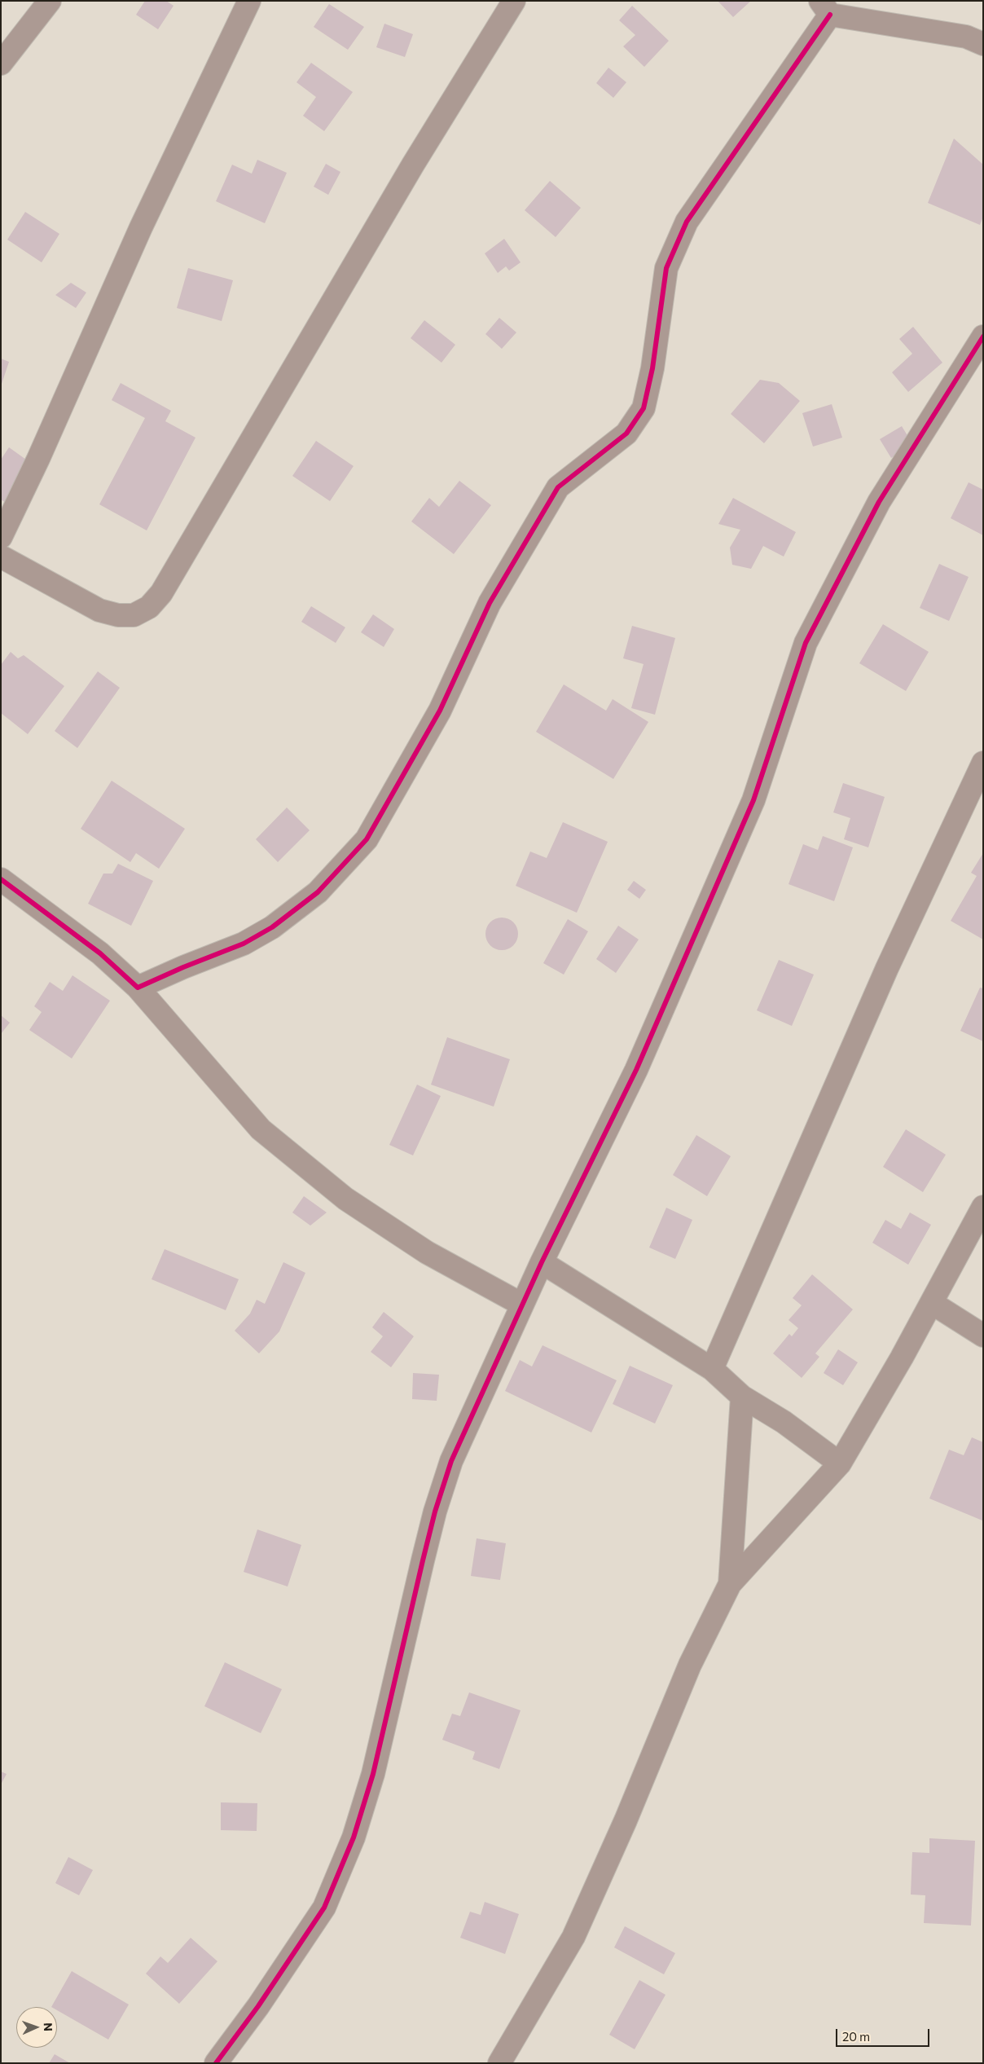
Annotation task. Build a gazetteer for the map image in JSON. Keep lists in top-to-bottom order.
{
  "scale_bar": "20 m",
  "north": "right"
}
